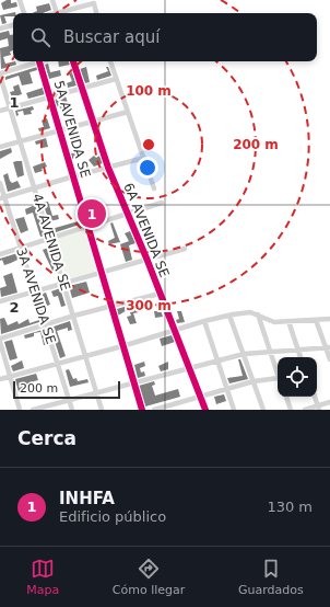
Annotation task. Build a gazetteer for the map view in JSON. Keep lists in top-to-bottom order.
{
  "streets": {
    "street": [
      "5A AVENIDA SE",
      "6A AVENIDA SE",
      "4A AVENIDA SE",
      "3A AVENIDA SE"
    ]
  },
  "scale_bar": "200 m",
  "page": {
    "search": "Buscar aquí",
    "pins": "1",
    "scale": "200 m",
    "heading": "Cerca",
    "list": [
      {
        "mark": "1",
        "name": "INHFA",
        "note": "Edificio público",
        "value": "130 m"
      }
    ],
    "nav": ["Mapa", "Cómo llegar", "Guardados"]
  },
  "grid": {
    "rows": ["1", "2"]
  },
  "rings": ["100 m", "200 m", "300 m"]
}
